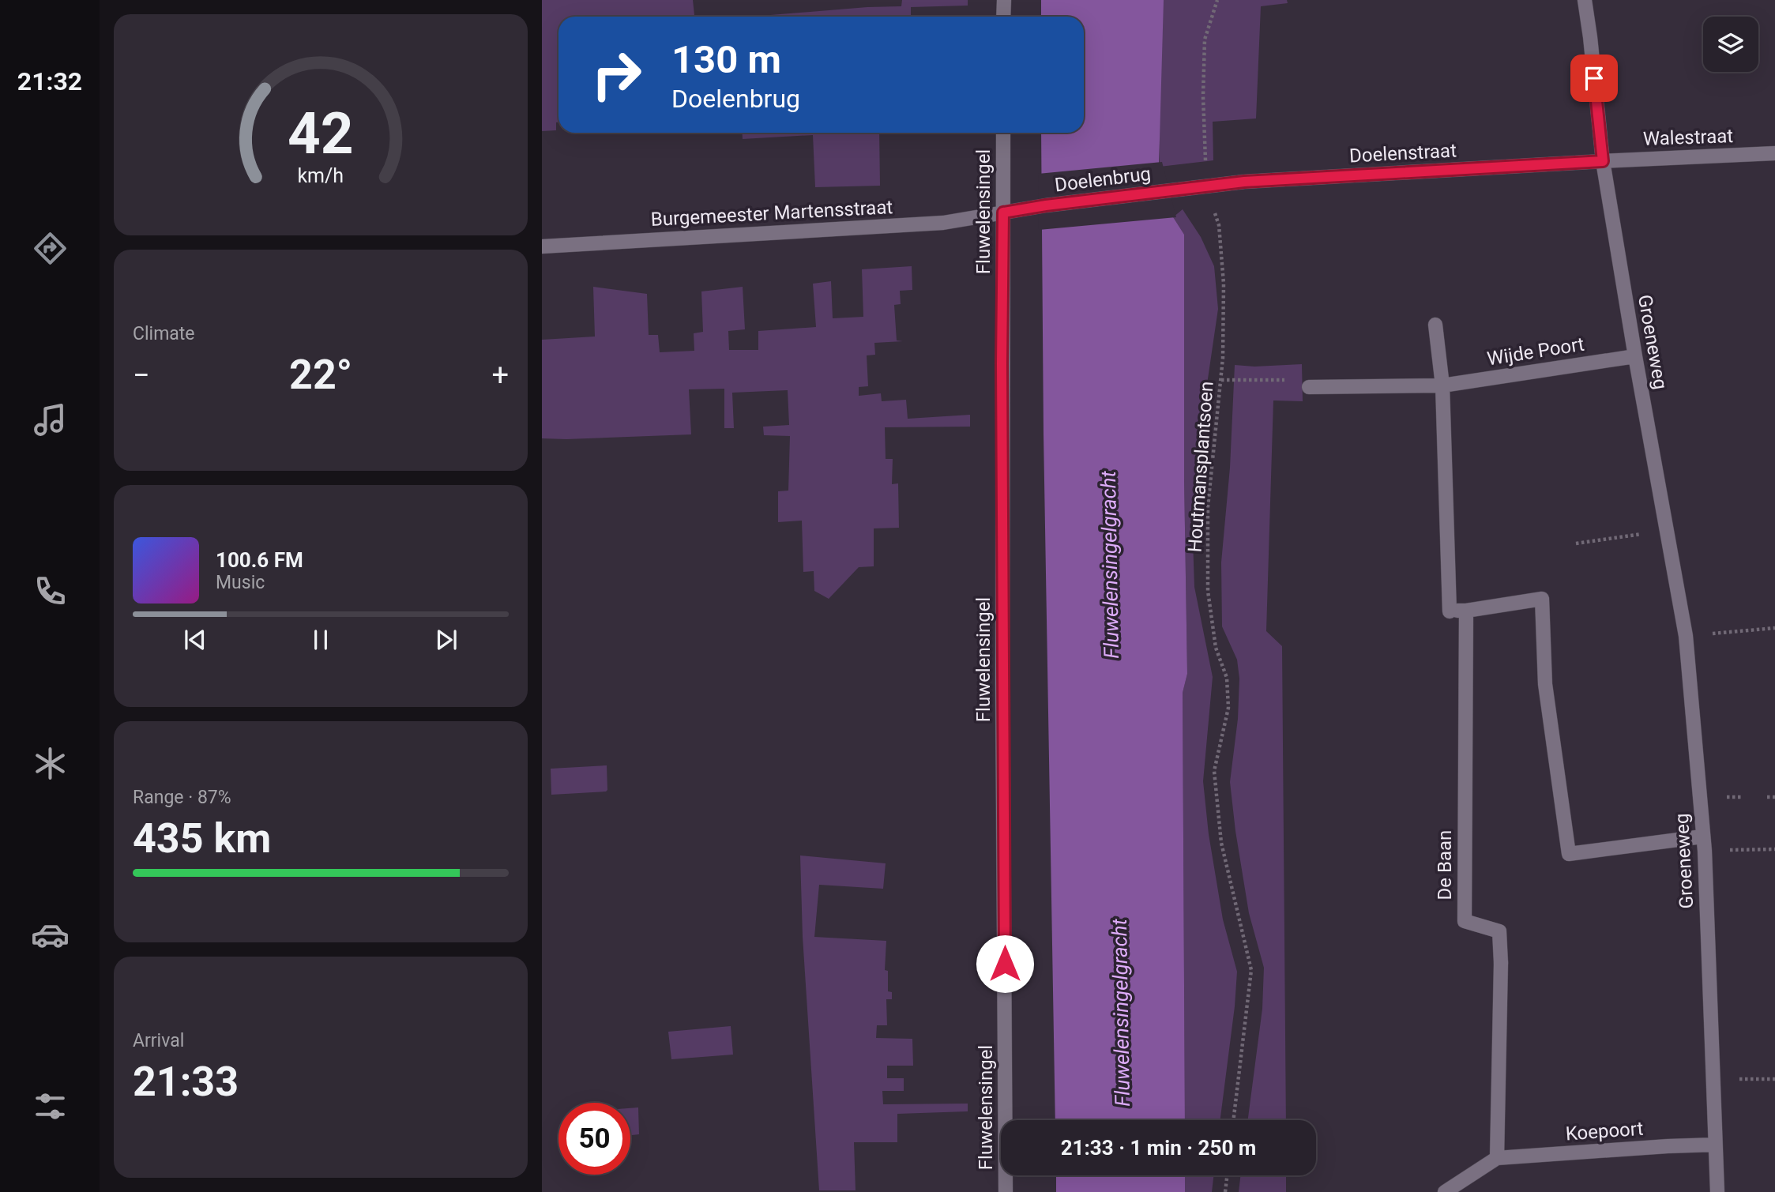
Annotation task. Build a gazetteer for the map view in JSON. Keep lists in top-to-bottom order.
{
  "streets": {
    "street": [
      "Walestraat",
      "Doelenstraat",
      "Doelenbrug",
      "Fluwelensingel",
      "Burgemeester Martensstraat",
      "Groeneweg",
      "Wijde Poort",
      "De Baan",
      "Koepoort"
    ],
    "path": ["Houtmansplantsoen"]
  },
  "crossings": [
    ["Walestraat", "Doelenstraat"],
    ["Walestraat", "Groeneweg"],
    ["Doelenstraat", "Doelenbrug"],
    ["Doelenstraat", "Groeneweg"],
    ["Doelenstraat", "Houtmansplantsoen"],
    ["Doelenbrug", "Fluwelensingel"],
    ["Doelenbrug", "Burgemeester Martensstraat"],
    ["Doelenbrug", "Houtmansplantsoen"],
    ["Fluwelensingel", "Burgemeester Martensstraat"],
    ["Groeneweg", "Wijde Poort"],
    ["Groeneweg", "Koepoort"],
    ["De Baan", "Koepoort"]
  ],
  "water": ["Fluwelensingelgracht"],
  "page": {
    "tabs": "21:32",
    "turn": ["130 m", "Doelenbrug"],
    "tile": [
      "Climate",
      ["Range · 87%", "435 km"],
      ["Arrival", "21:33"]
    ],
    "heat": ["−", "22°", "+"],
    "song": ["100.6 FM", "Music"],
    "limit": "50",
    "trip": "21:33 · 1 min · 250 m",
    "gauge": ["42", "km/h"]
  }
}
